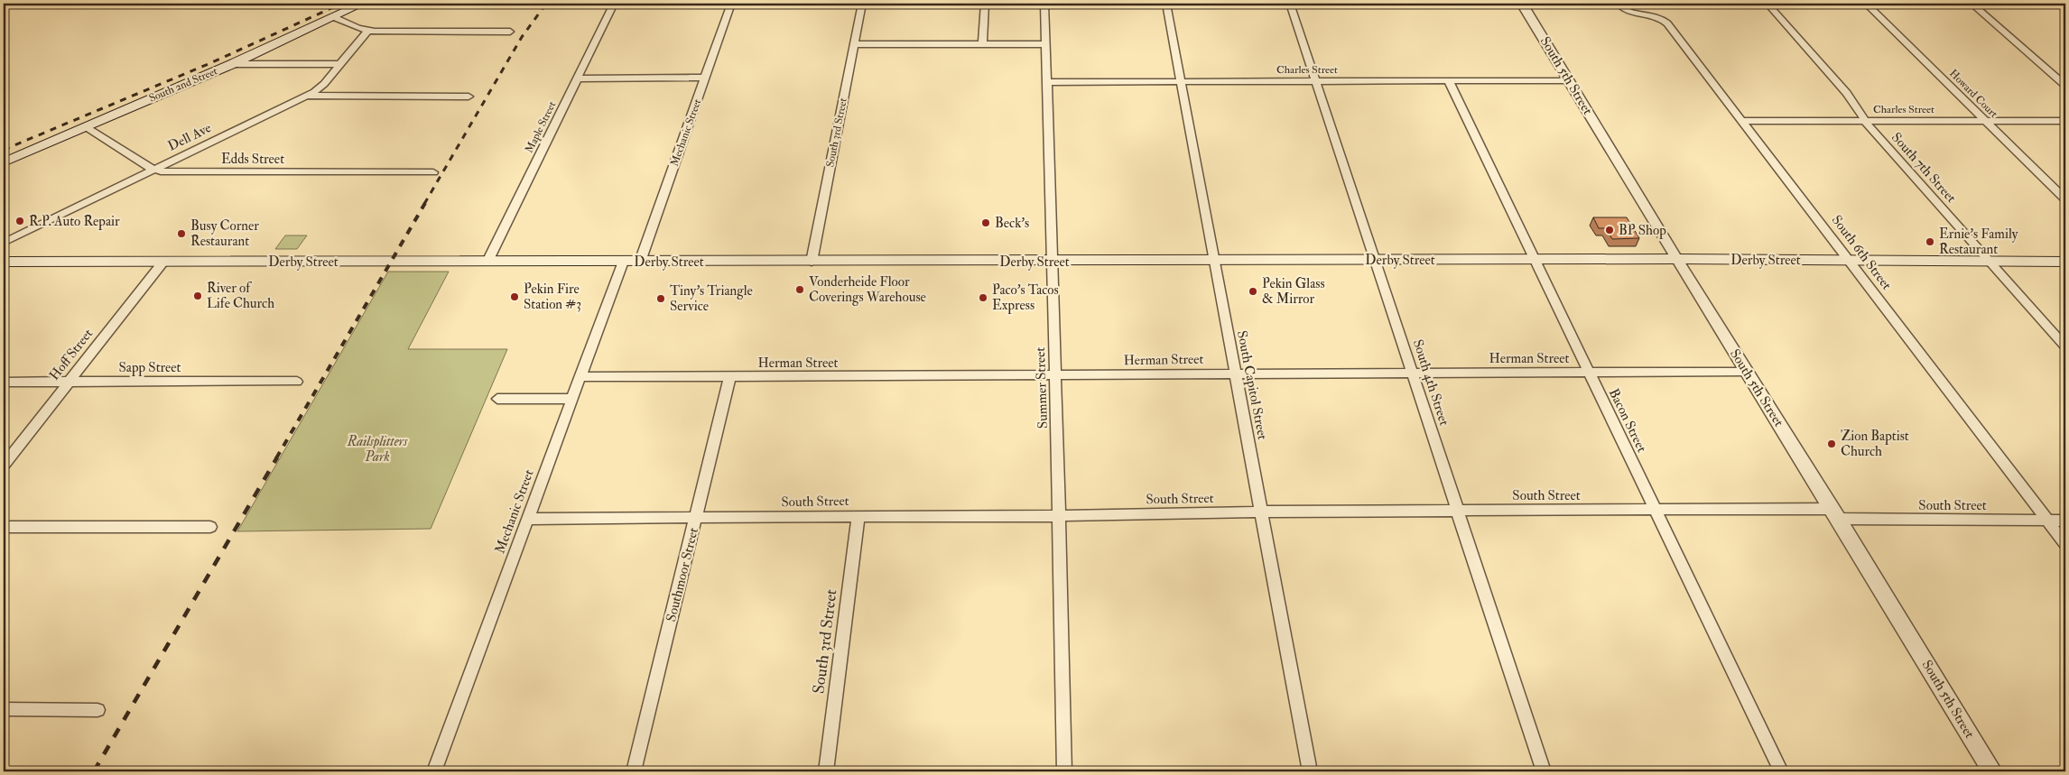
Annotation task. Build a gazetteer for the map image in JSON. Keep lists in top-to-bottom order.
{
  "streets": {
    "main road": ["South 2nd Street", "Derby Street"],
    "street": [
      "Charles Street",
      "South 5th Street",
      "Howard Court",
      "Maple Street",
      "Mechanic Street",
      "South 3rd Street",
      "Dell Ave",
      "Edds Street",
      "South 7th Street",
      "South 6th Street",
      "Hoff Street",
      "Herman Street",
      "Sapp Street",
      "South 4th Street",
      "South Capitol Street",
      "Summer Street",
      "Bacon Street",
      "South Street",
      "Southmoor Street"
    ]
  },
  "crossings": [
    ["Charles Street", "South 5th Street"],
    ["Charles Street", "Howard Court"],
    ["Charles Street", "South 7th Street"],
    ["Charles Street", "South 6th Street"],
    ["Charles Street", "South 4th Street"],
    ["Charles Street", "South Capitol Street"],
    ["Charles Street", "Summer Street"],
    ["Charles Street", "Bacon Street"],
    ["South 5th Street", "Derby Street"],
    ["South 5th Street", "Herman Street"],
    ["South 5th Street", "South Street"],
    ["South 2nd Street", "Edds Street"],
    ["Maple Street", "Derby Street"],
    ["Mechanic Street", "Derby Street"],
    ["Mechanic Street", "Herman Street"],
    ["Mechanic Street", "South Street"],
    ["South 3rd Street", "Derby Street"],
    ["South 3rd Street", "South Street"],
    ["Dell Ave", "Edds Street"],
    ["South 7th Street", "Derby Street"],
    ["South 6th Street", "Derby Street"],
    ["South 6th Street", "South Street"],
    ["Derby Street", "Hoff Street"],
    ["Derby Street", "South 4th Street"],
    ["Derby Street", "South Capitol Street"],
    ["Derby Street", "Summer Street"],
    ["Derby Street", "Bacon Street"],
    ["Hoff Street", "Sapp Street"],
    ["Herman Street", "South 4th Street"],
    ["Herman Street", "South Capitol Street"],
    ["Herman Street", "Summer Street"],
    ["Herman Street", "Bacon Street"],
    ["Herman Street", "Southmoor Street"],
    ["South 4th Street", "South Street"],
    ["South Capitol Street", "South Street"],
    ["Summer Street", "South Street"],
    ["Bacon Street", "South Street"],
    ["South Street", "Southmoor Street"]
  ],
  "parks": ["Railsplitters Park"],
  "places": [
    "R.P. Auto Repair",
    "Beck's",
    "BP Shop",
    "Busy Corner Restaurant",
    "Ernie's Family Restaurant",
    "Vonderheide Floor Coverings Warehouse",
    "Pekin Glass & Mirror",
    "River of Life Church",
    "Pekin Fire Station #3",
    "Paco's Tacos Express",
    "Tiny's Triangle Service",
    "Zion Baptist Church"
  ]
}
